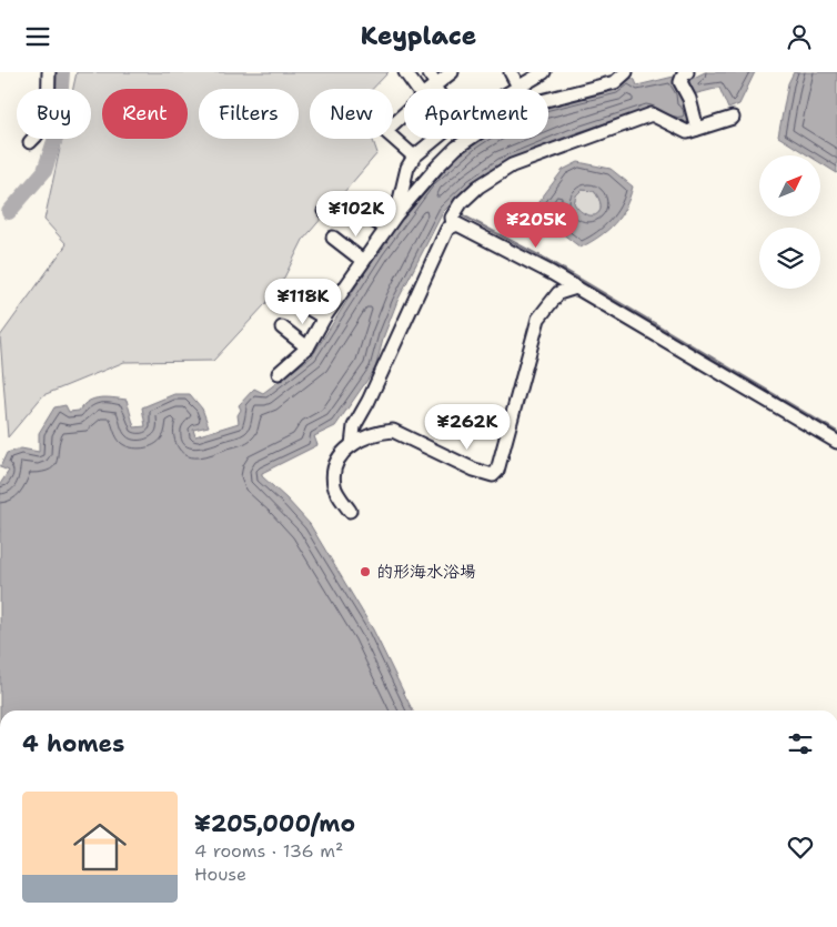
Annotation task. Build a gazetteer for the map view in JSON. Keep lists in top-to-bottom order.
{
  "places": ["的形海水浴場"],
  "north": "top right",
  "page": {
    "header": "Keyplace",
    "chip": [
      "Buy",
      "Rent",
      "Filters",
      "New",
      "Apartment"
    ],
    "price": [
      "¥102K",
      "¥205K",
      "¥118K",
      "¥262K"
    ],
    "heading": "4 homes",
    "list": [
      {
        "name": "¥205,000/mo",
        "note": "4 rooms · 136 m² · House"
      }
    ]
  }
}
